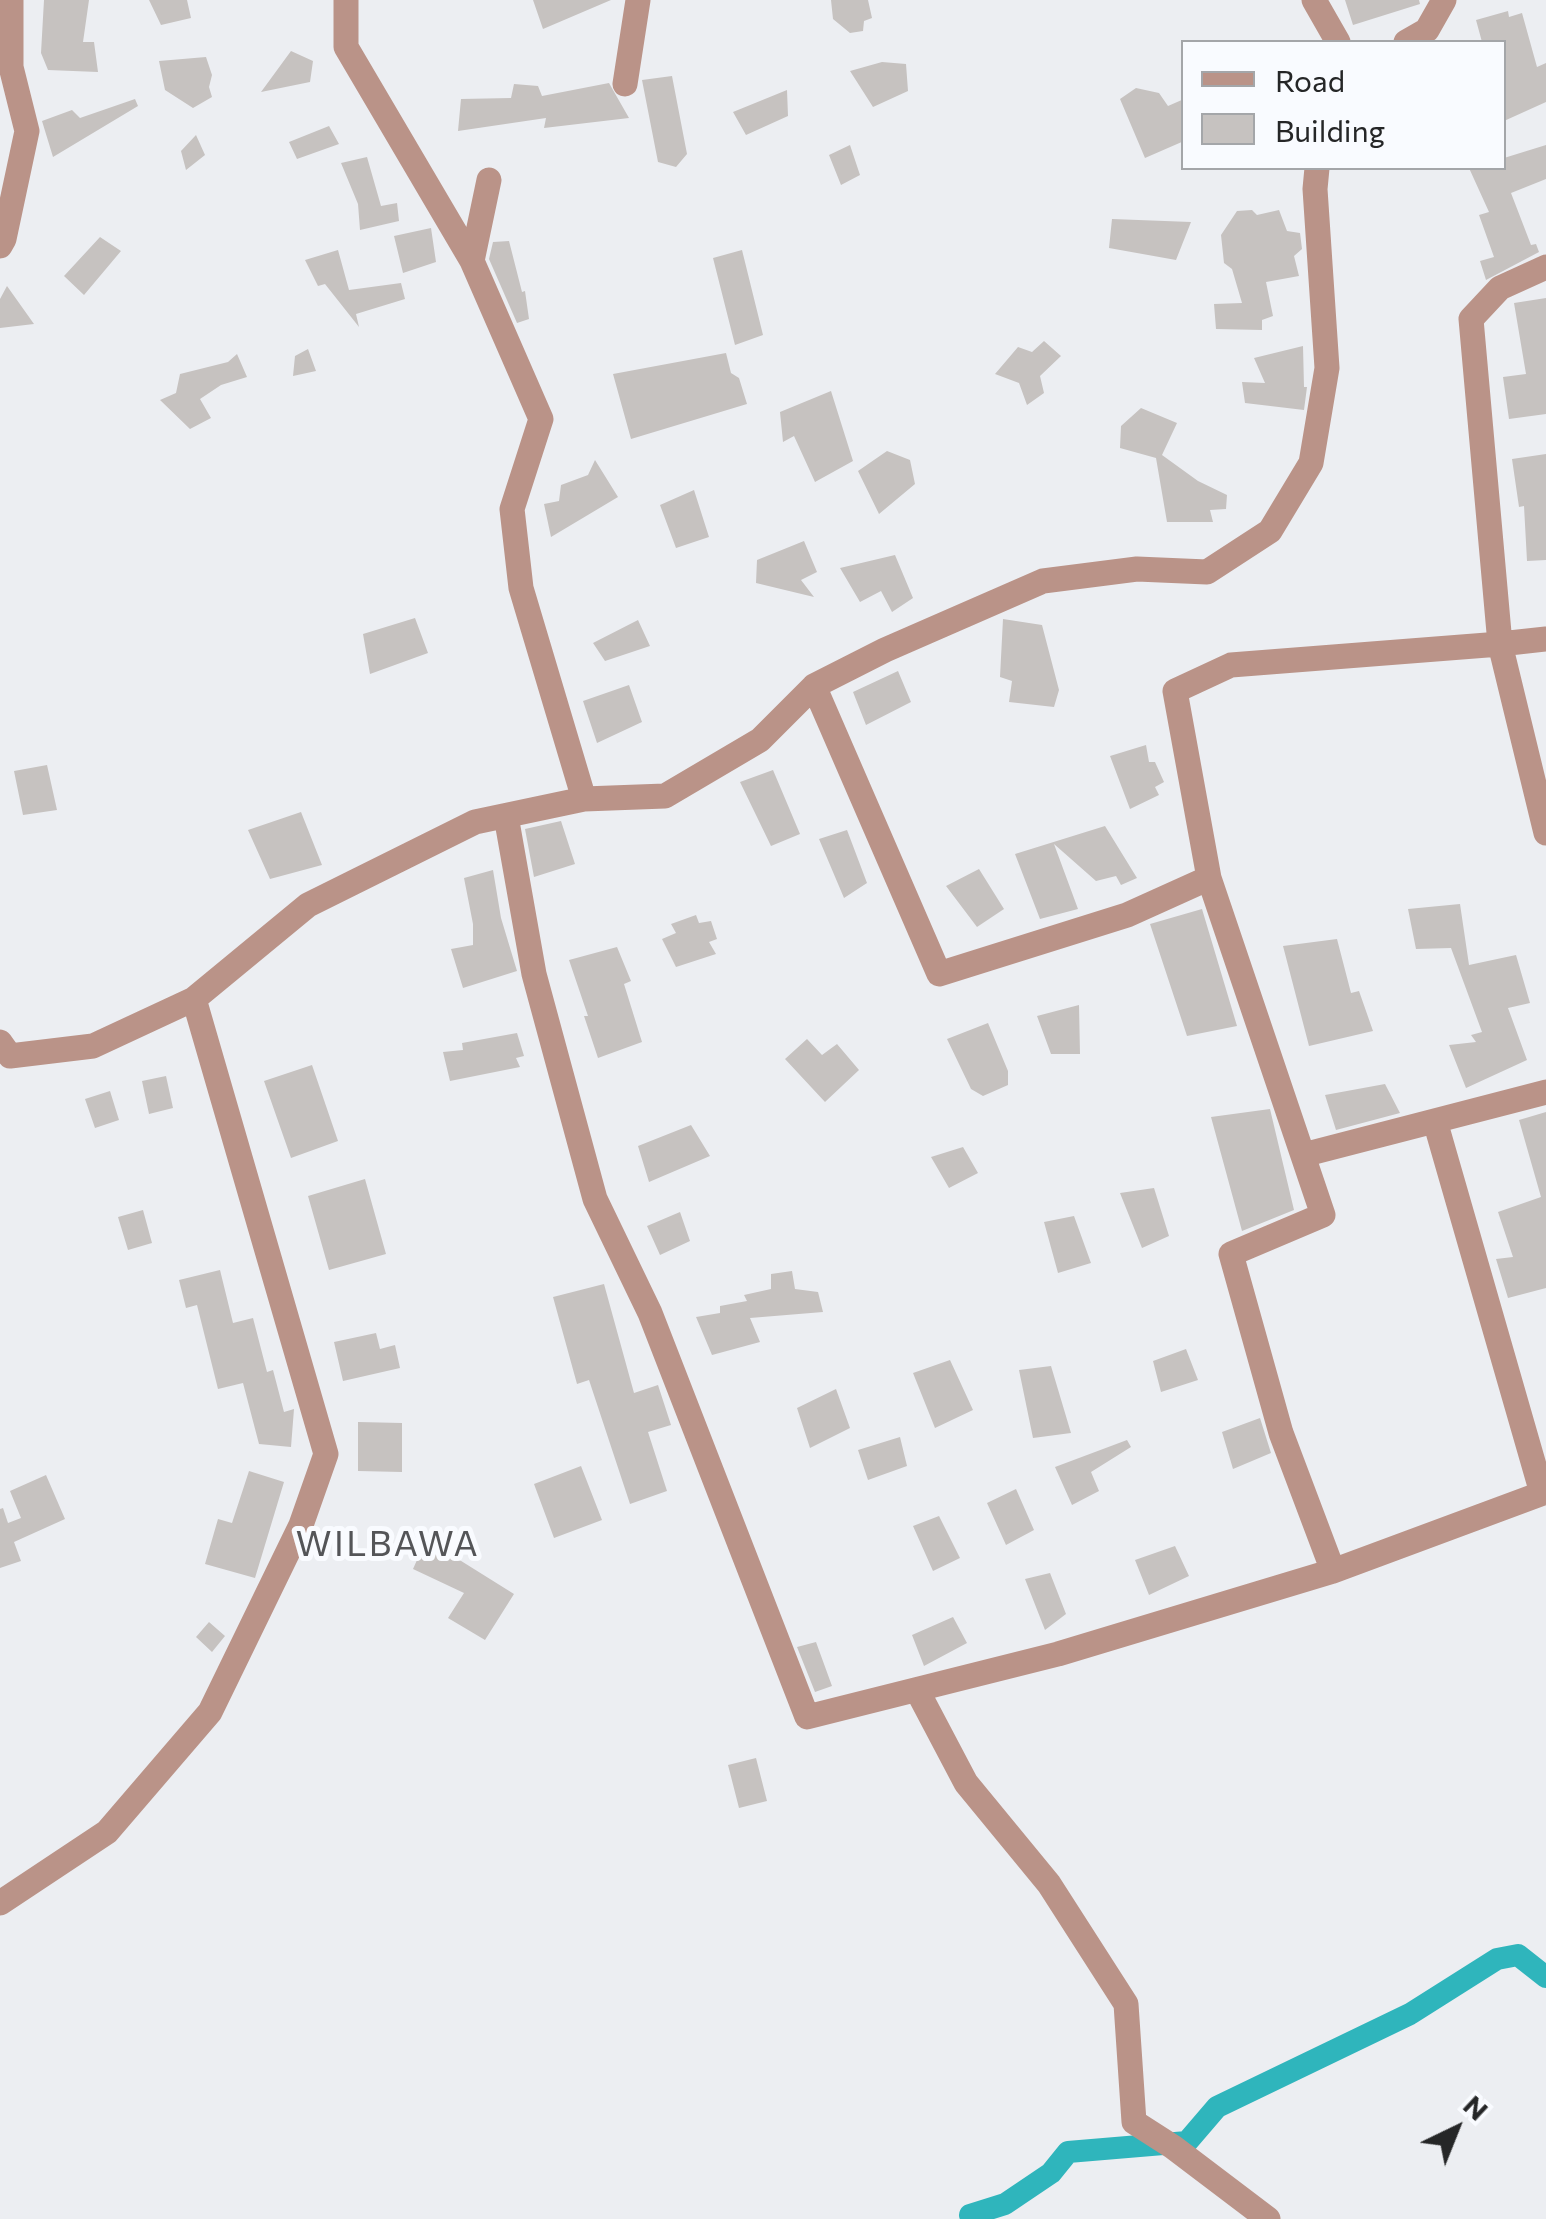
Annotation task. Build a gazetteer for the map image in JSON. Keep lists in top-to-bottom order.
{
  "districts": ["WILBAWA"],
  "legend": ["Road", "Building"],
  "north": "top right"
}
